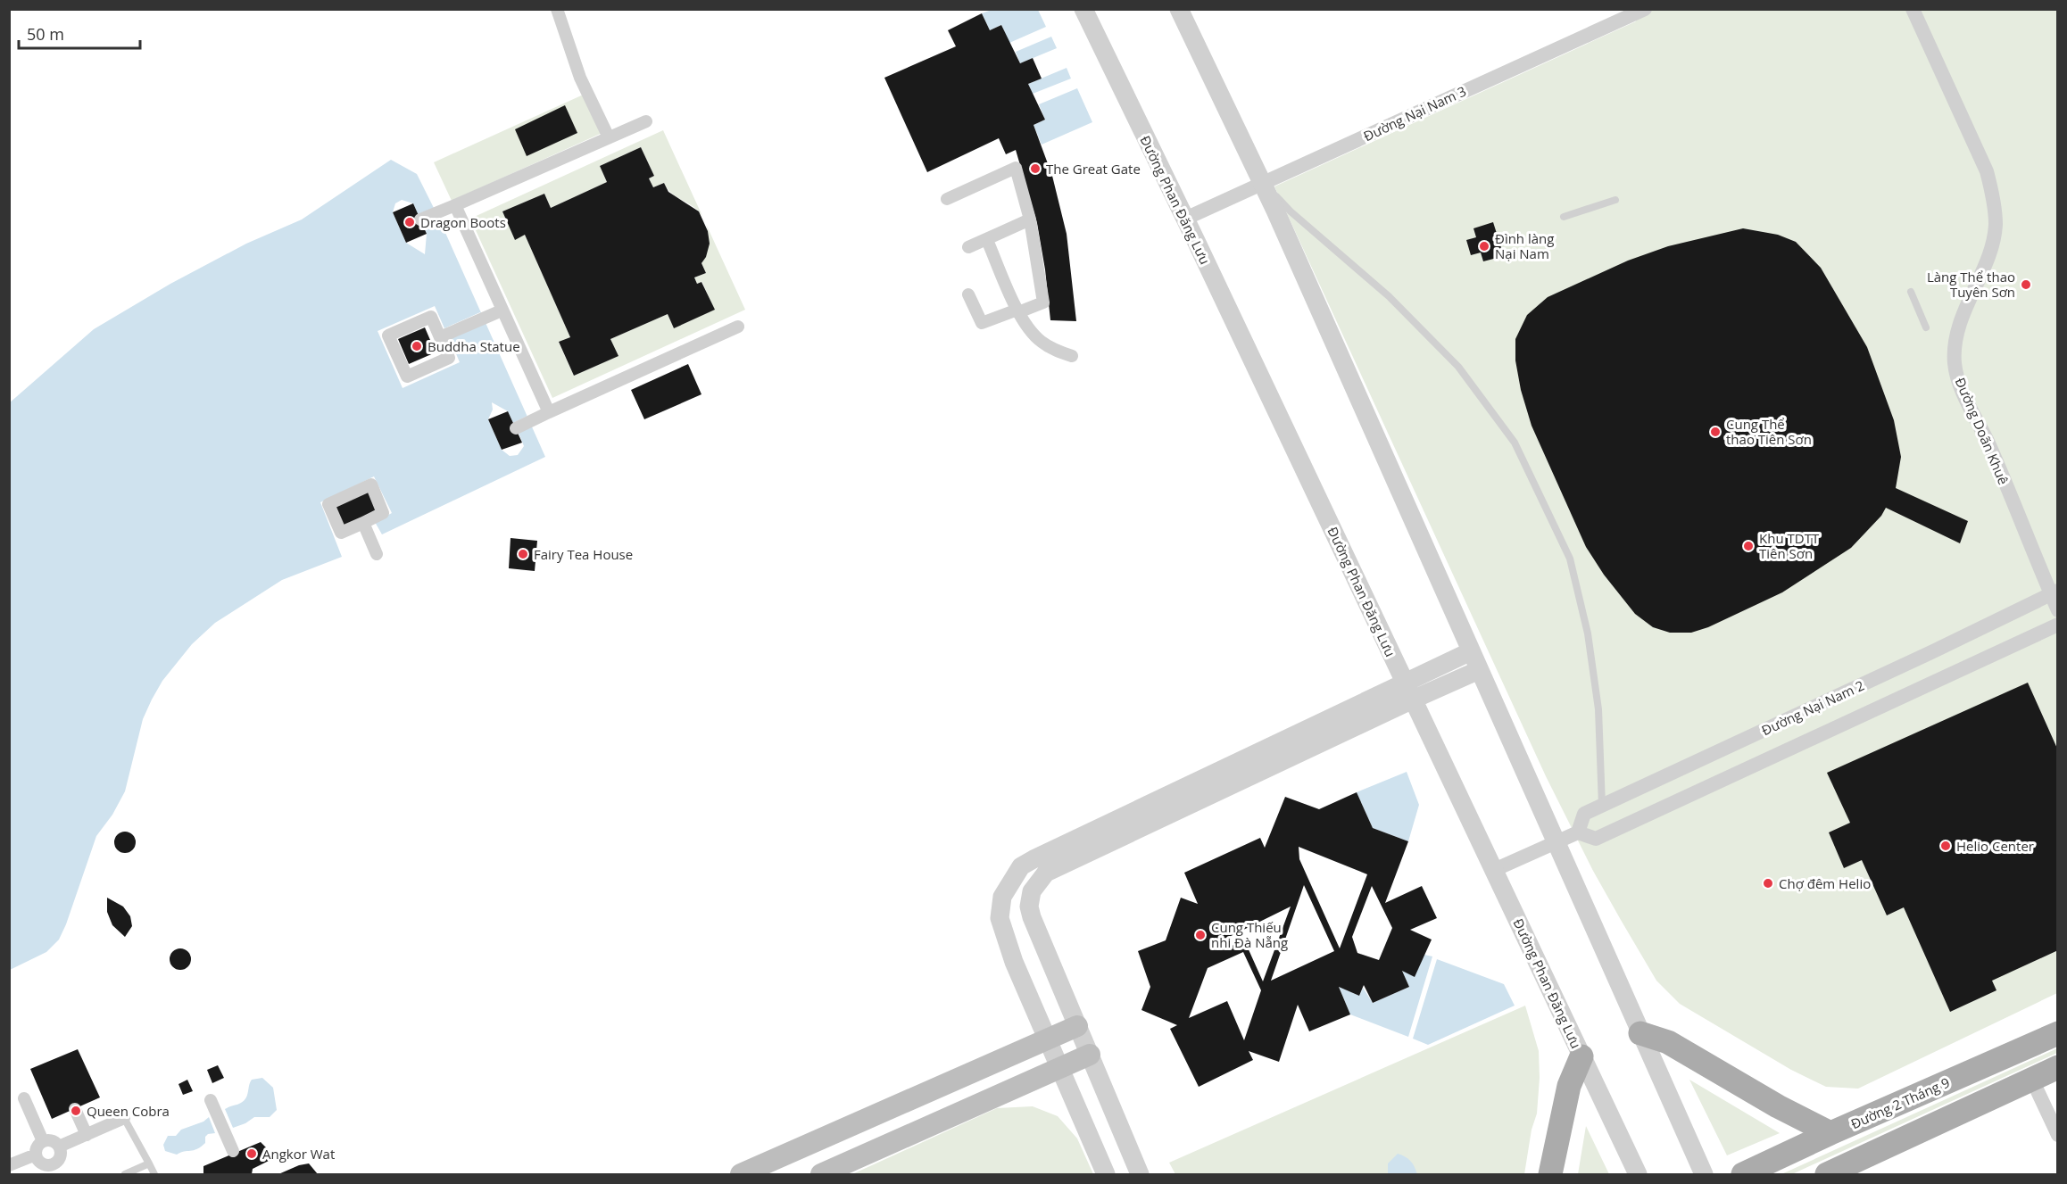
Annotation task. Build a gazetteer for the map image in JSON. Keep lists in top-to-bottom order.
{
  "streets": {
    "main road": ["Đường 2 Tháng 9"],
    "street": [
      "Đường Nại Nam 3",
      "Đường Phan Đăng Lưu",
      "Đường Doãn Khuê",
      "Đường Nại Nam 2"
    ]
  },
  "crossings": [
    ["Đường Nại Nam 3", "Đường Phan Đăng Lưu"],
    ["Đường Doãn Khuê", "Đường Nại Nam 2"]
  ],
  "places": [
    "The Great Gate",
    "Dragon Boots",
    "Đình làng Nại Nam",
    "Làng Thể thao Tuyên Sơn",
    "Buddha Statue",
    "Cung Thể thao Tiên Sơn",
    "Khu TDTT Tiên Sơn",
    "Fairy Tea House",
    "Helio Center",
    "Chợ đêm Helio",
    "Cung Thiếu nhi Đà Nẵng",
    "Queen Cobra",
    "Angkor Wat"
  ],
  "scale_bar": "50 m"
}
